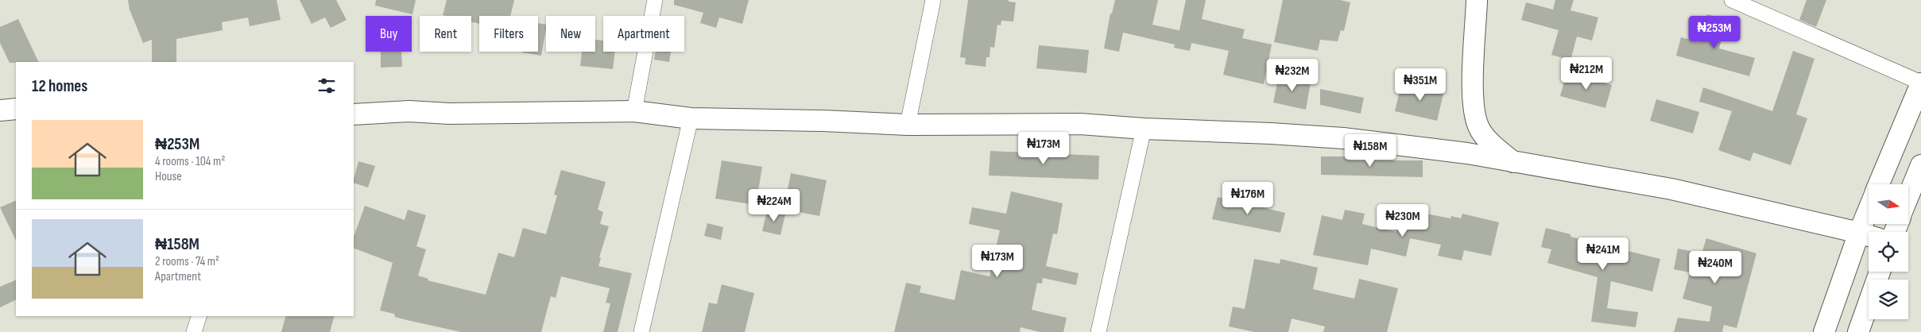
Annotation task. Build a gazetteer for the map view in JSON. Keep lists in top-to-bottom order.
{
  "north": "right",
  "page": {
    "price": [
      "₦253M",
      "₦212M",
      "₦232M",
      "₦351M",
      "₦173M",
      "₦158M",
      "₦176M",
      "₦224M",
      "₦230M",
      "₦241M",
      "₦173M",
      "₦240M"
    ],
    "chip": [
      "Buy",
      "Rent",
      "Filters",
      "New",
      "Apartment"
    ],
    "heading": "12 homes",
    "list": [
      {
        "name": "₦253M",
        "note": "4 rooms · 104 m² · House"
      },
      {
        "name": "₦158M",
        "note": "2 rooms · 74 m² · Apartment"
      }
    ]
  }
}
